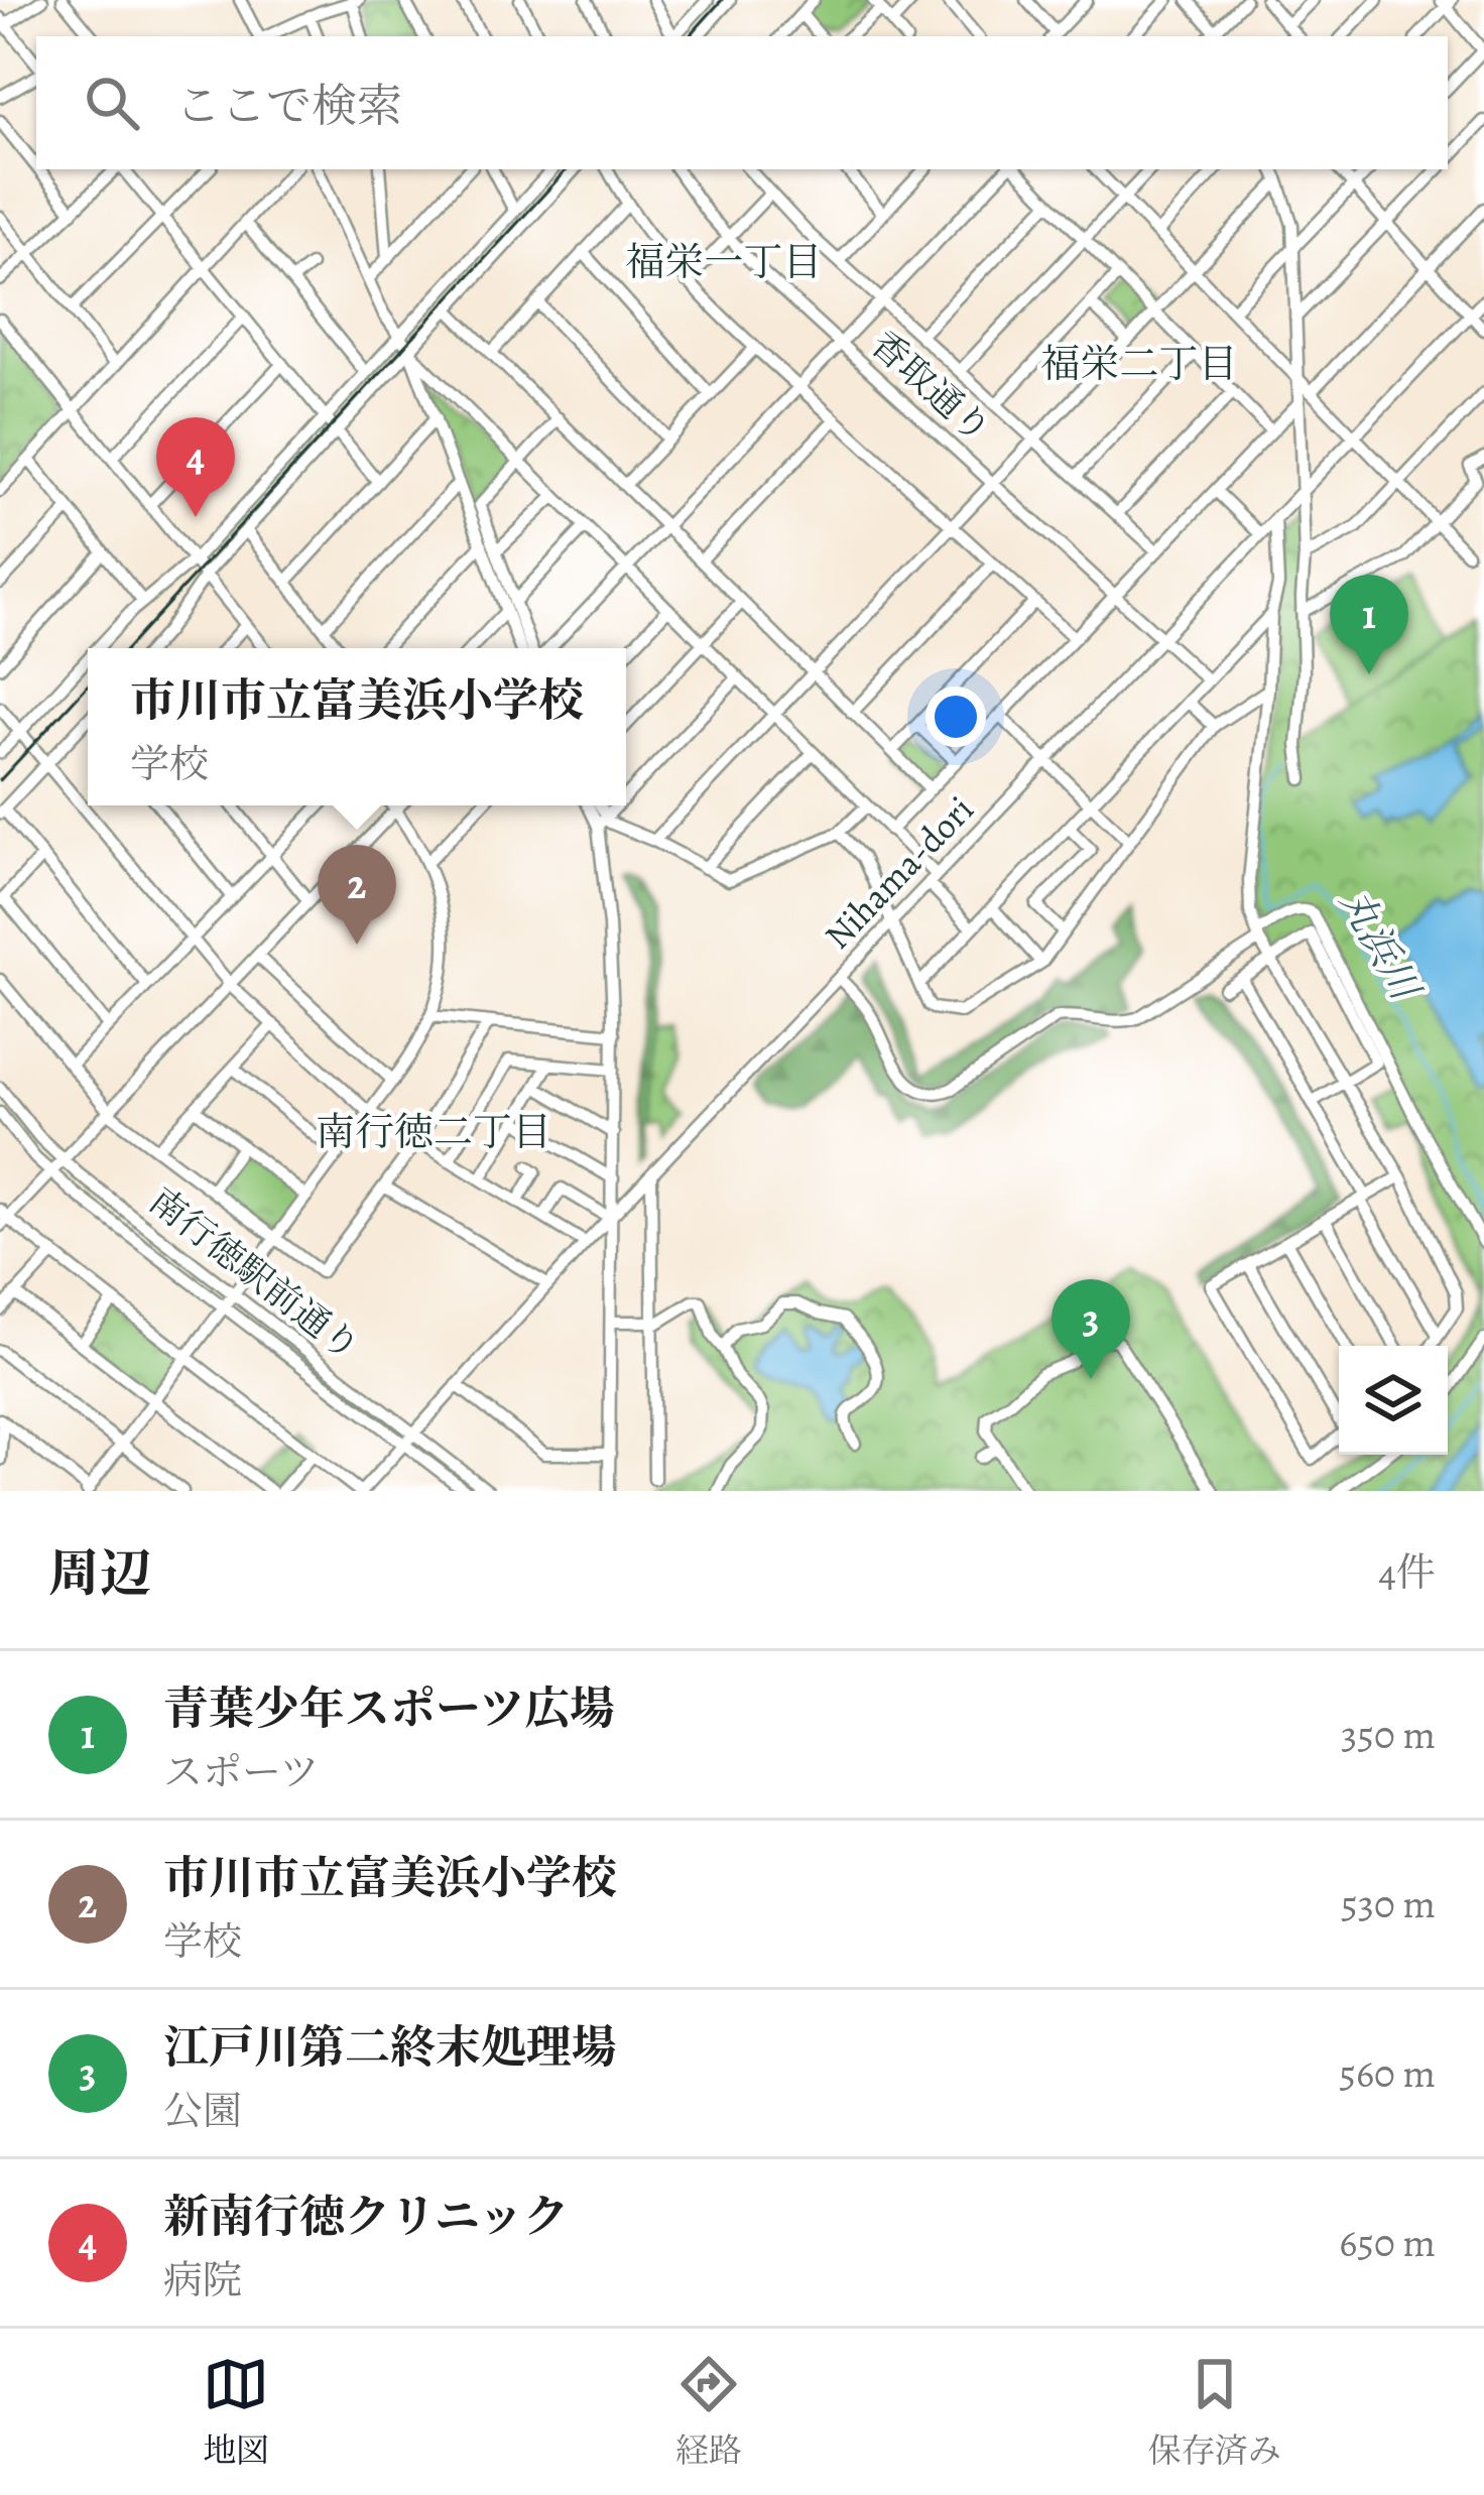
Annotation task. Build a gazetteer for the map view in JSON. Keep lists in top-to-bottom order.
{
  "streets": {
    "street": ["香取通り", "Nihama-dori", "南行徳駅前通り"]
  },
  "crossings": [
    ["香取通り", "Nihama-dori"],
    ["Nihama-dori", "南行徳駅前通り"]
  ],
  "districts": ["福栄一丁目", "福栄二丁目", "南行徳二丁目"],
  "water": ["丸浜川"],
  "page": {
    "search": "ここで検索",
    "pins": [
      "4",
      "1",
      "2",
      "3"
    ],
    "popup": ["市川市立富美浜小学校", "学校"],
    "heading": ["周辺", "4件"],
    "list": [
      {
        "mark": "1",
        "name": "青葉少年スポーツ広場",
        "note": "スポーツ",
        "value": "350 m"
      },
      {
        "mark": "2",
        "name": "市川市立富美浜小学校",
        "note": "学校",
        "value": "530 m"
      },
      {
        "mark": "3",
        "name": "江戸川第二終末処理場",
        "note": "公園",
        "value": "560 m"
      },
      {
        "mark": "4",
        "name": "新南行徳クリニック",
        "note": "病院",
        "value": "650 m"
      }
    ],
    "nav": ["地図", "経路", "保存済み"]
  }
}
